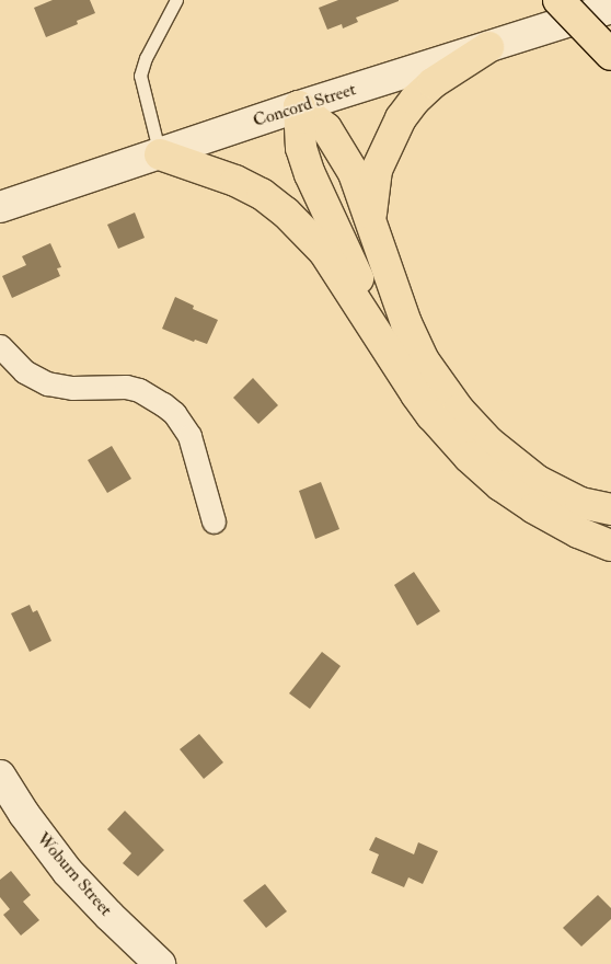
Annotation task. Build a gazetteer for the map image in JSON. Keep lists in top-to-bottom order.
{
  "streets": {
    "street": ["Concord Street", "Woburn Street"]
  }
}
